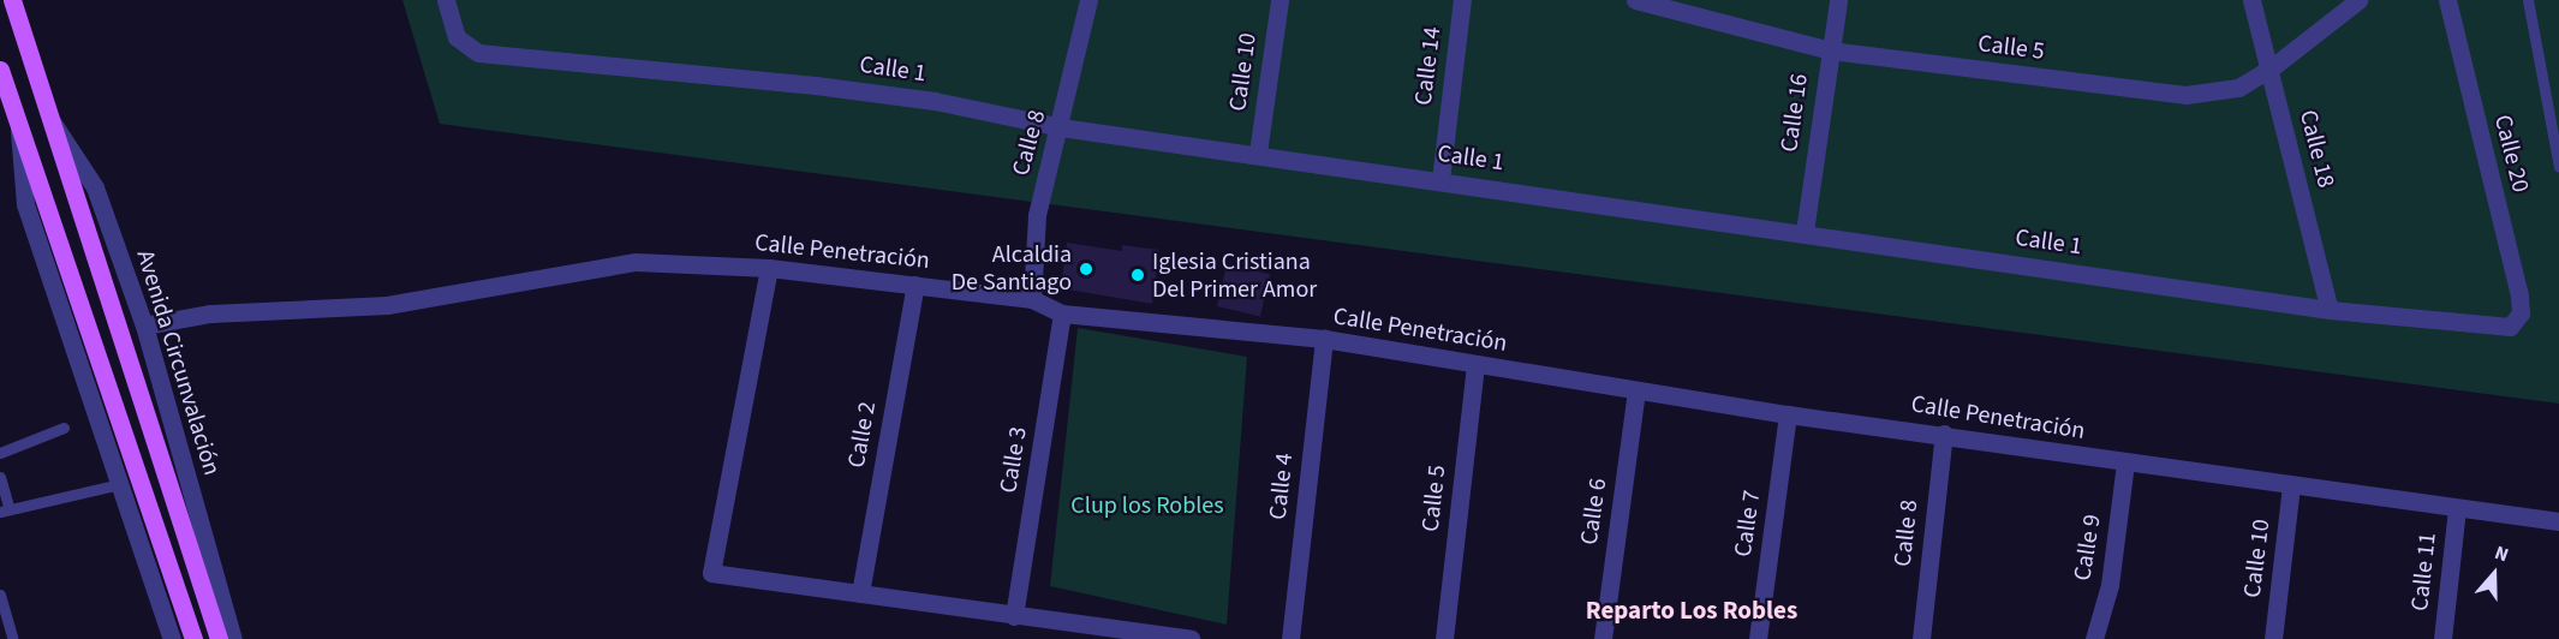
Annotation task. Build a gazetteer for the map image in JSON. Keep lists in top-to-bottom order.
{
  "streets": {
    "main road": ["Avenida Circunvalación"],
    "street": [
      "Calle 5",
      "Calle 14",
      "Calle 1",
      "Calle 10",
      "Calle 16",
      "Calle 8",
      "Calle 18",
      "Calle 20",
      "Calle Penetración",
      "Calle 2",
      "Calle 3",
      "Calle 4",
      "Calle 6",
      "Calle 7",
      "Calle 9",
      "Calle 11"
    ]
  },
  "crossings": [
    ["Calle 5", "Calle 16"],
    ["Calle 5", "Calle 18"],
    ["Calle 5", "Calle Penetración"],
    ["Calle 14", "Calle 1"],
    ["Calle 1", "Calle 10"],
    ["Calle 1", "Calle 16"],
    ["Calle 1", "Calle 8"],
    ["Calle 1", "Calle 18"],
    ["Calle 1", "Calle 20"],
    ["Calle 10", "Calle Penetración"],
    ["Calle 8", "Calle Penetración"],
    ["Calle Penetración", "Avenida Circunvalación"],
    ["Calle Penetración", "Calle 2"],
    ["Calle Penetración", "Calle 3"],
    ["Calle Penetración", "Calle 4"],
    ["Calle Penetración", "Calle 6"],
    ["Calle Penetración", "Calle 7"],
    ["Calle Penetración", "Calle 9"],
    ["Calle Penetración", "Calle 11"]
  ],
  "districts": ["Reparto Los Robles"],
  "parks": ["Clup los Robles"],
  "places": ["Alcaldia De Santiago", "Iglesia Cristiana Del Primer Amor"],
  "north": "top"
}
